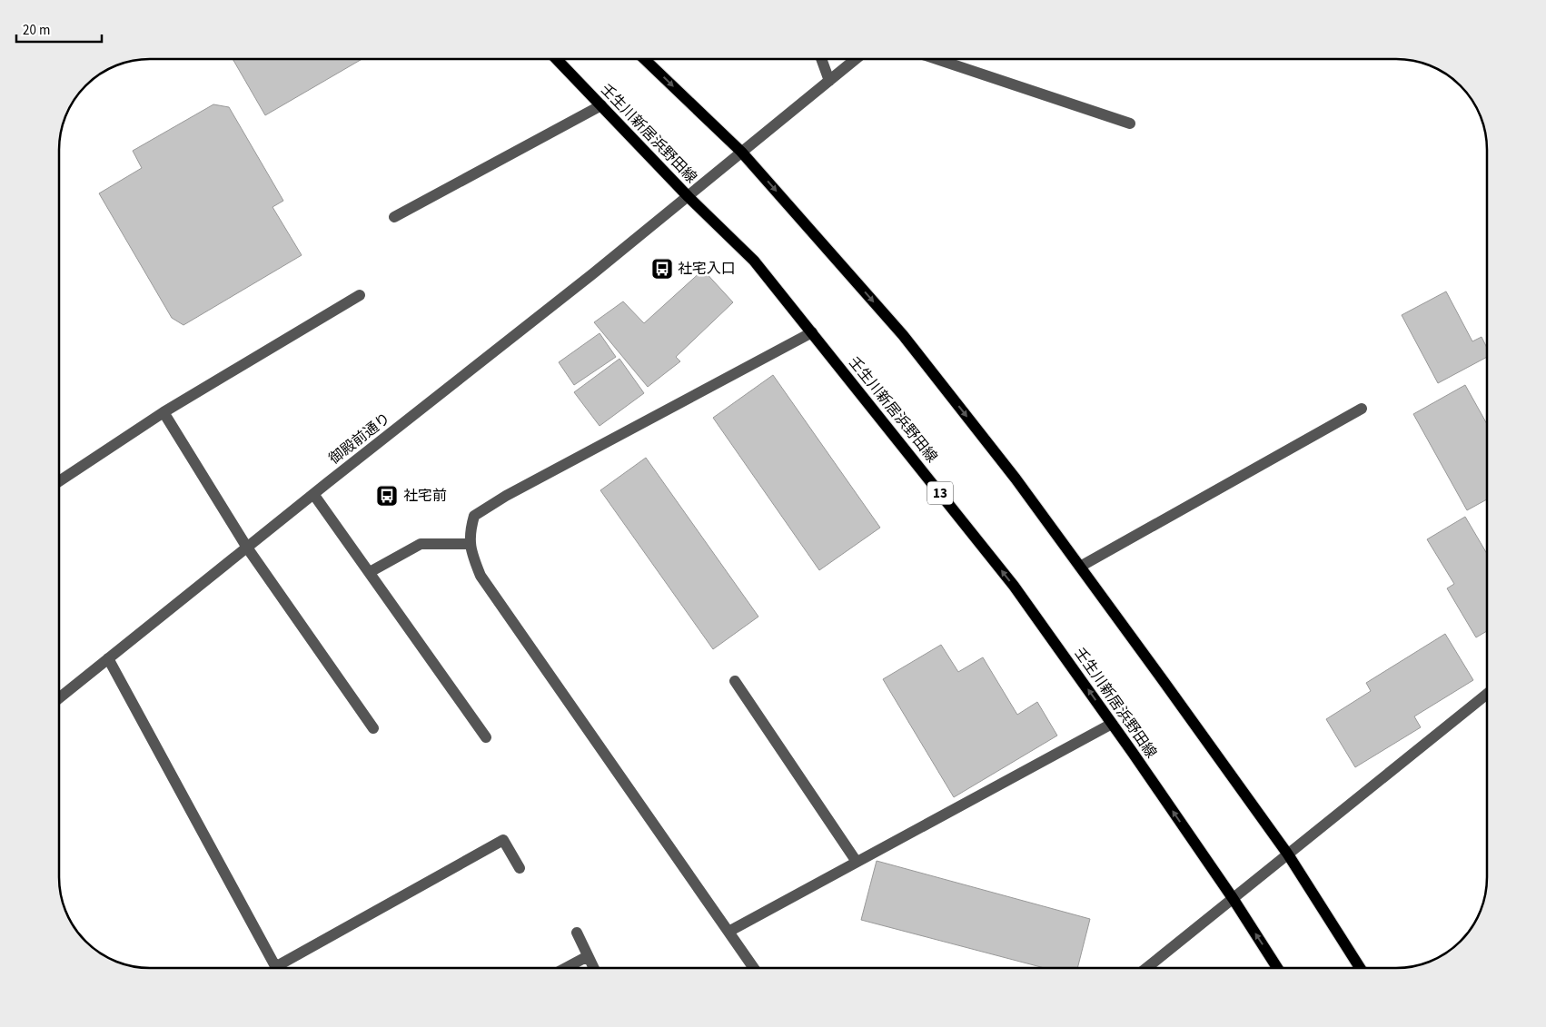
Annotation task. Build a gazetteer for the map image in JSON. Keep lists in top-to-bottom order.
{
  "streets": {
    "main road": ["壬生川新居浜野田線", "13"],
    "street": ["御殿前通り"]
  },
  "crossings": [
    ["壬生川新居浜野田線", "御殿前通り"]
  ],
  "places": {
    "bus stop": ["社宅入口", "社宅前"]
  },
  "scale_bar": "20 m"
}
